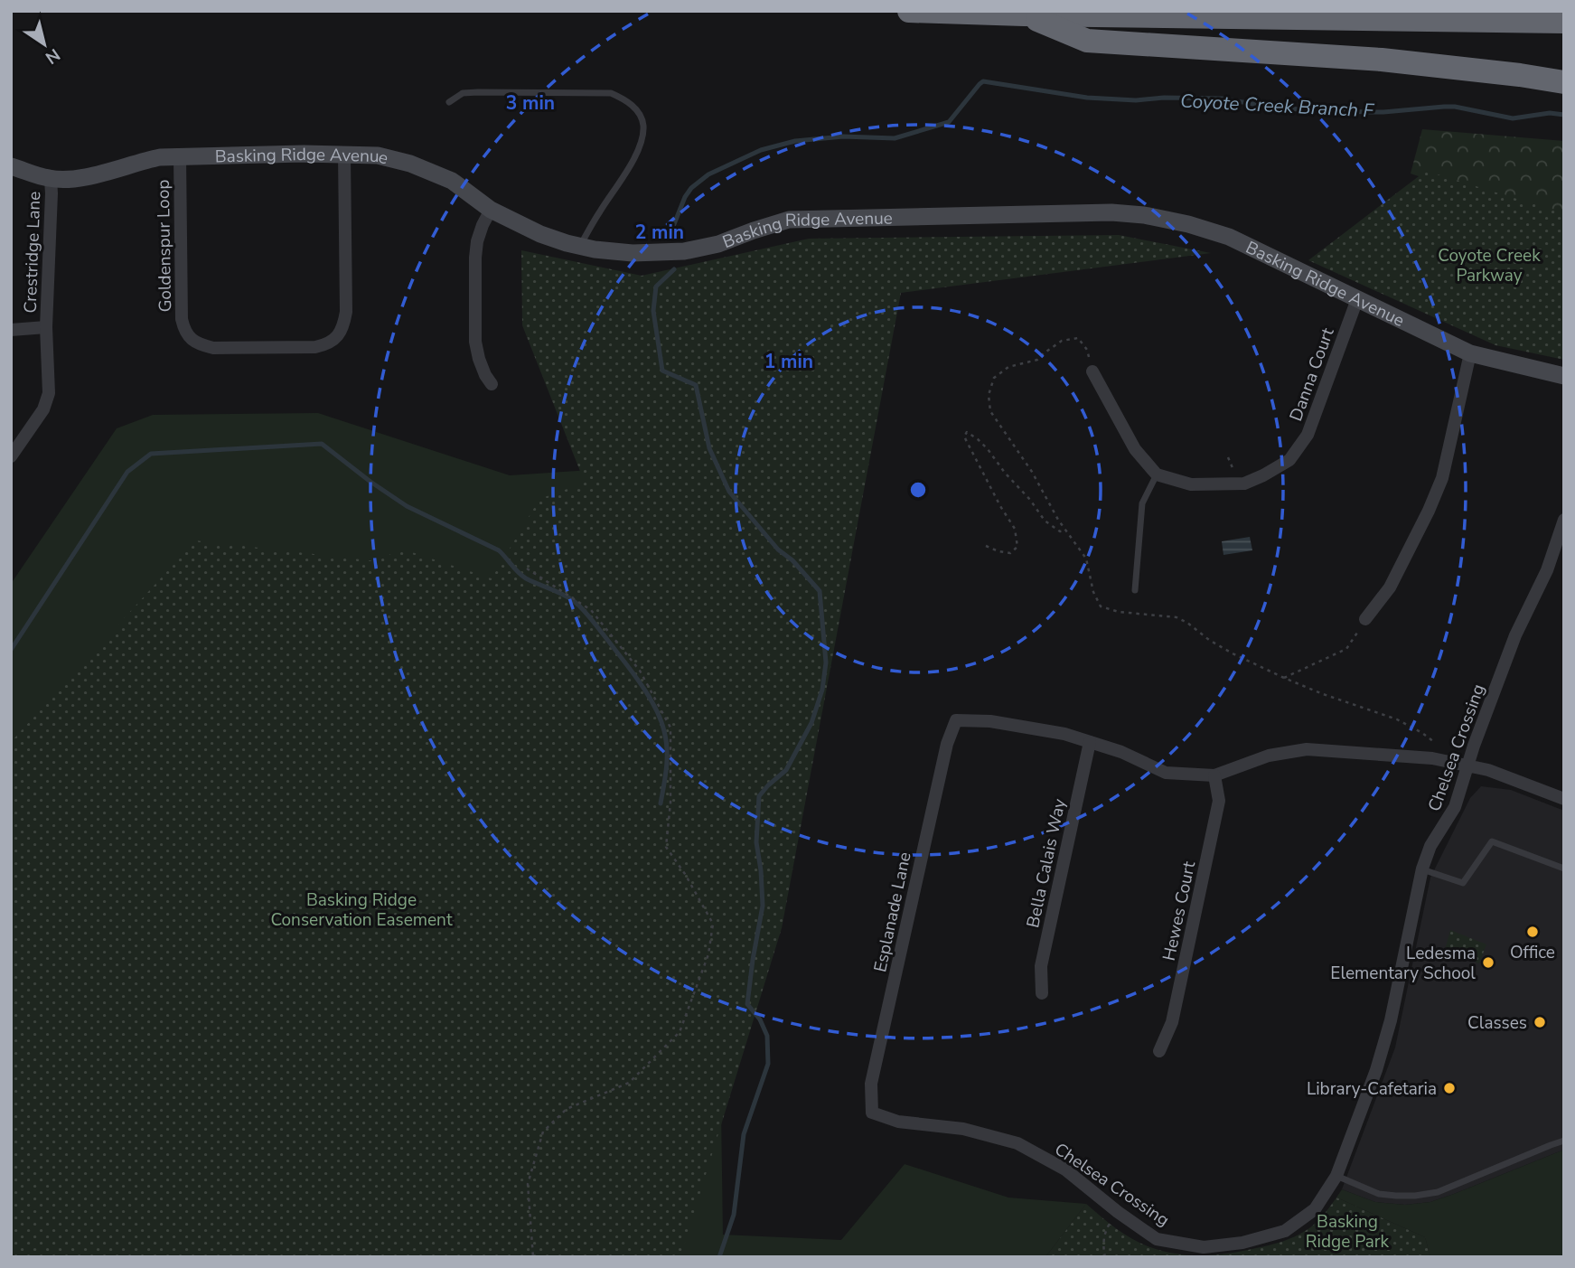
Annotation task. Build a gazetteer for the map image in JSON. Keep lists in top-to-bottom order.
{
  "streets": {
    "street": [
      "Basking Ridge Avenue",
      "Goldenspur Loop",
      "Crestridge Lane",
      "Danna Court",
      "Chelsea Crossing",
      "Bella Calais Way",
      "Hewes Court",
      "Esplanade Lane"
    ]
  },
  "crossings": [
    ["Basking Ridge Avenue", "Goldenspur Loop"],
    ["Basking Ridge Avenue", "Crestridge Lane"],
    ["Basking Ridge Avenue", "Danna Court"],
    ["Chelsea Crossing", "Esplanade Lane"],
    ["Bella Calais Way", "Esplanade Lane"]
  ],
  "water": ["Coyote Creek Branch F"],
  "parks": ["Coyote Creek Parkway", "Basking Ridge Conservation Easement", "Basking Ridge Park"],
  "places": [
    "Office",
    "Ledesma Elementary School",
    "Classes",
    "Library-Cafetaria"
  ],
  "north": "bottom right",
  "rings": ["3 min", "2 min", "1 min"]
}
